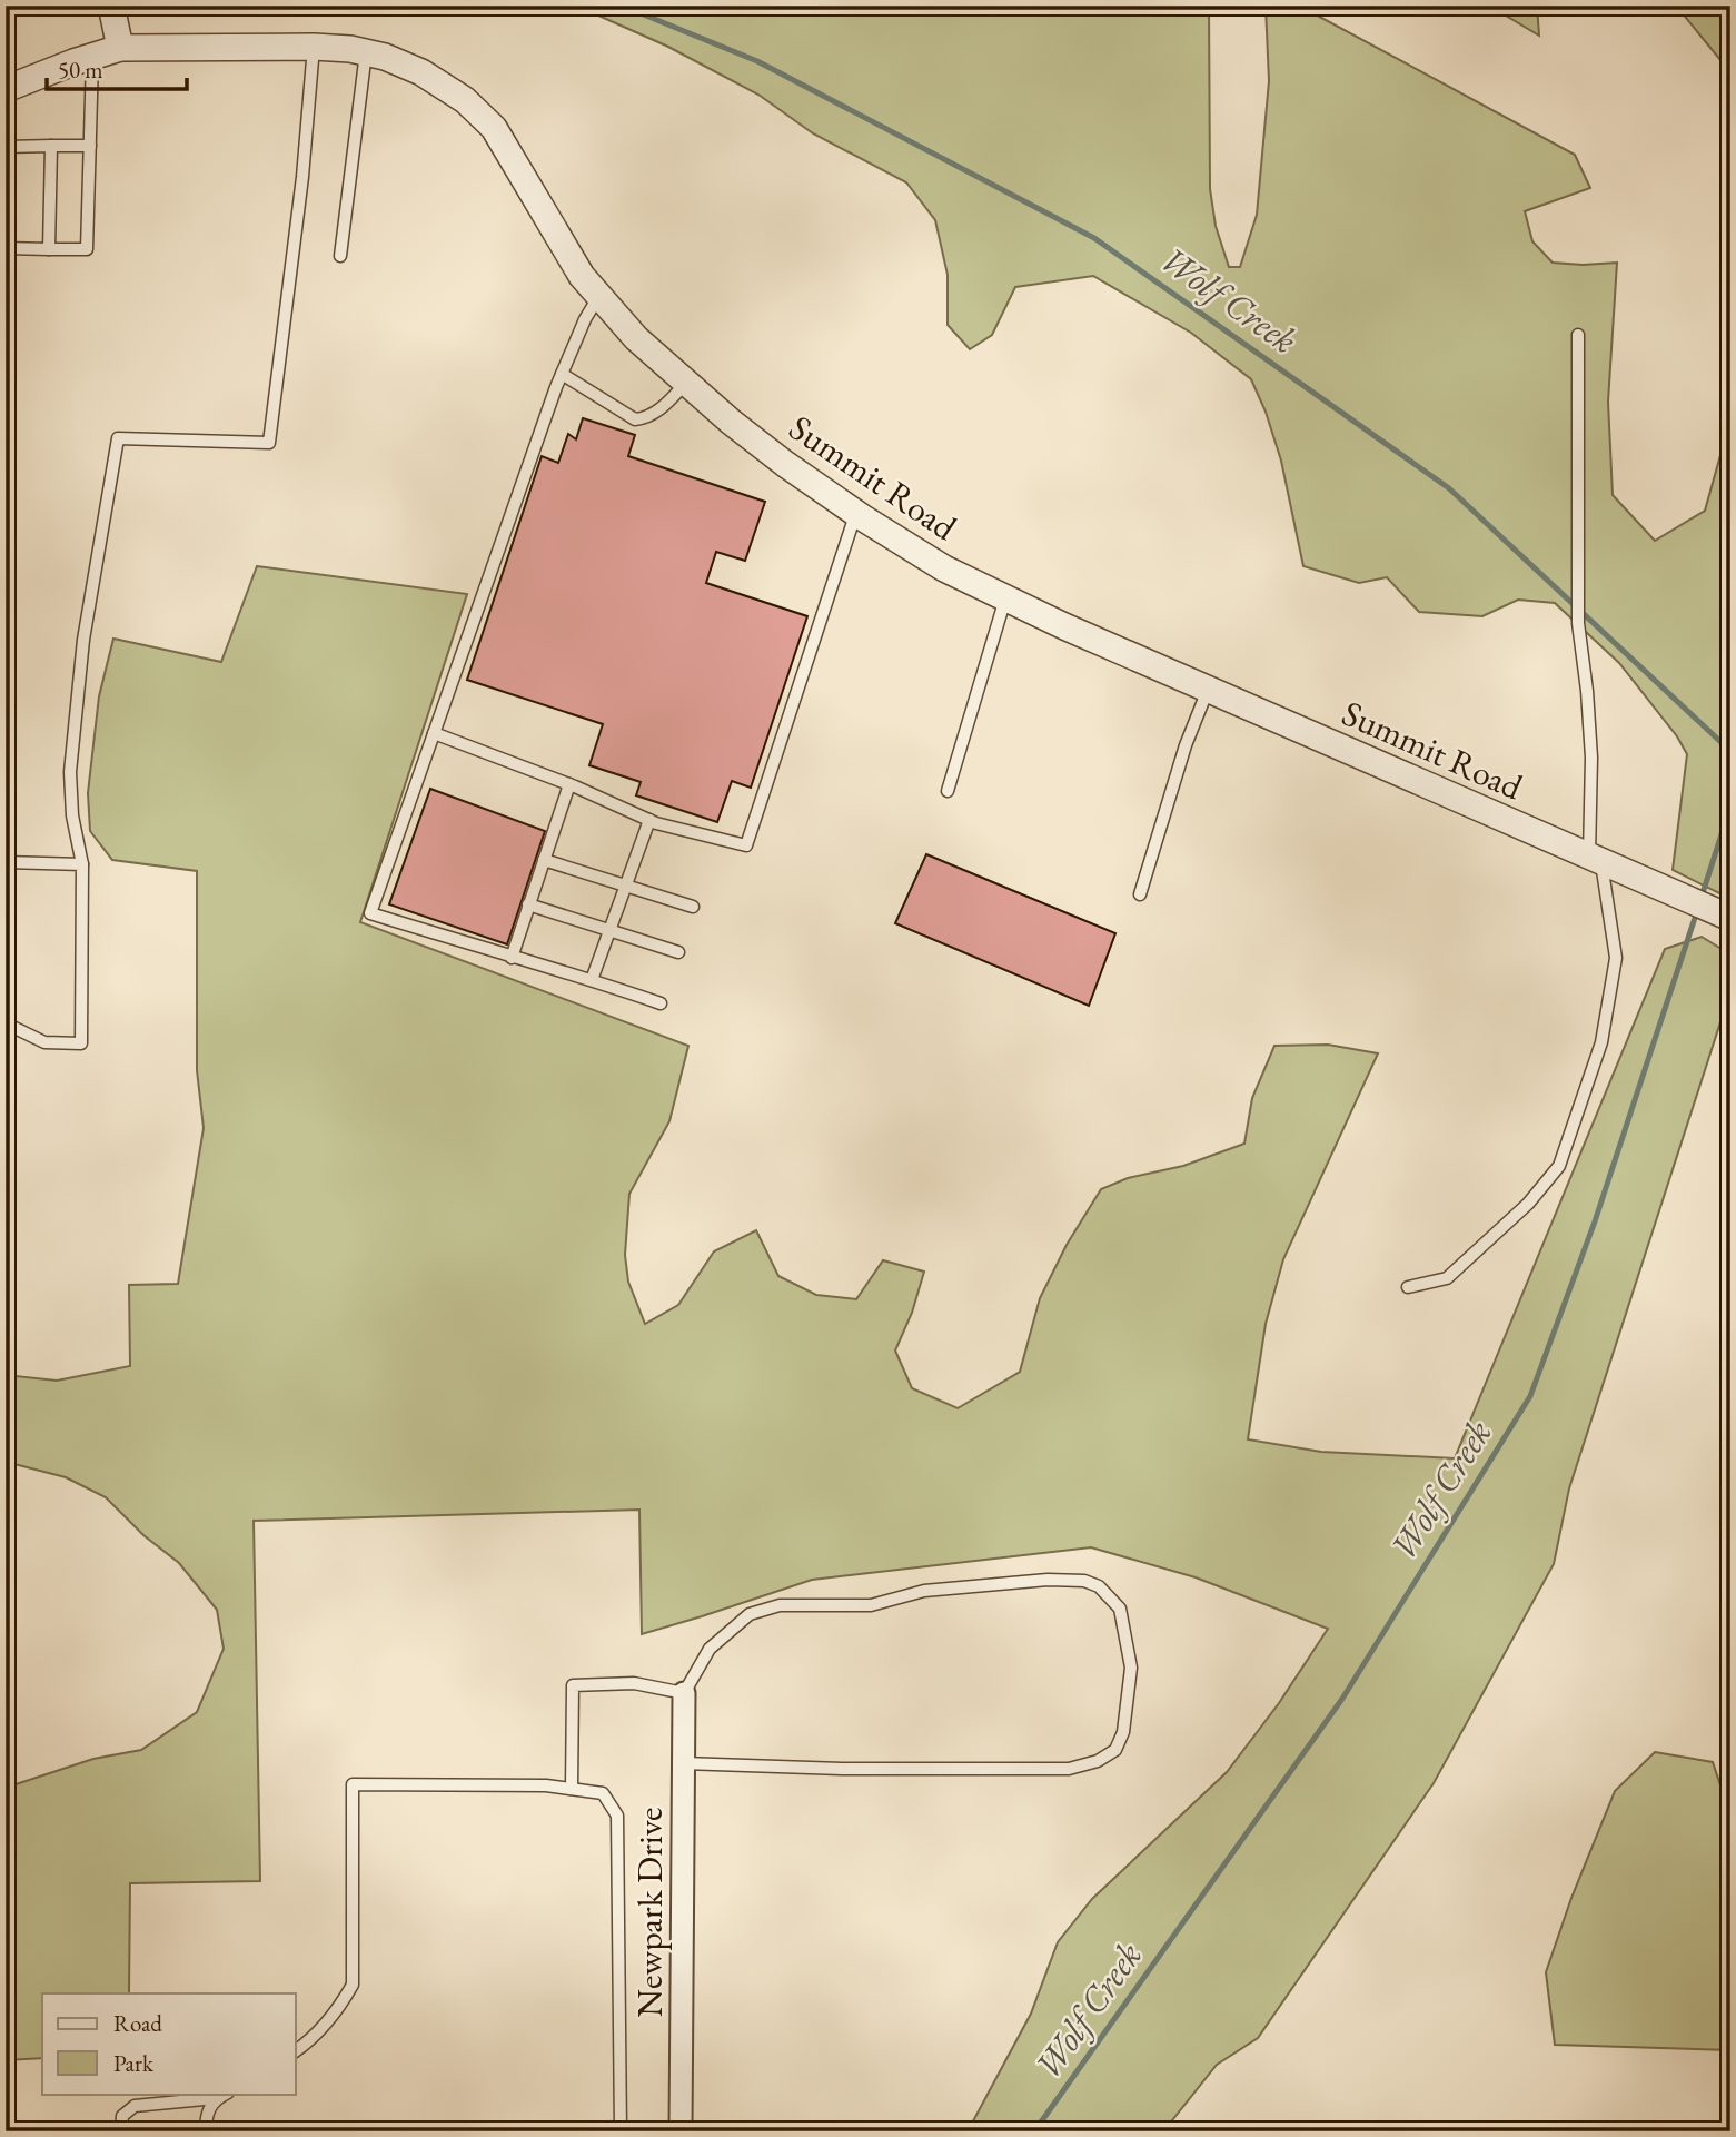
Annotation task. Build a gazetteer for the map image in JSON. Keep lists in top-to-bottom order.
{
  "streets": {
    "street": ["Summit Road", "Newpark Drive"]
  },
  "water": ["Wolf Creek"],
  "legend": ["Road", "Park"],
  "scale_bar": "50 m"
}
